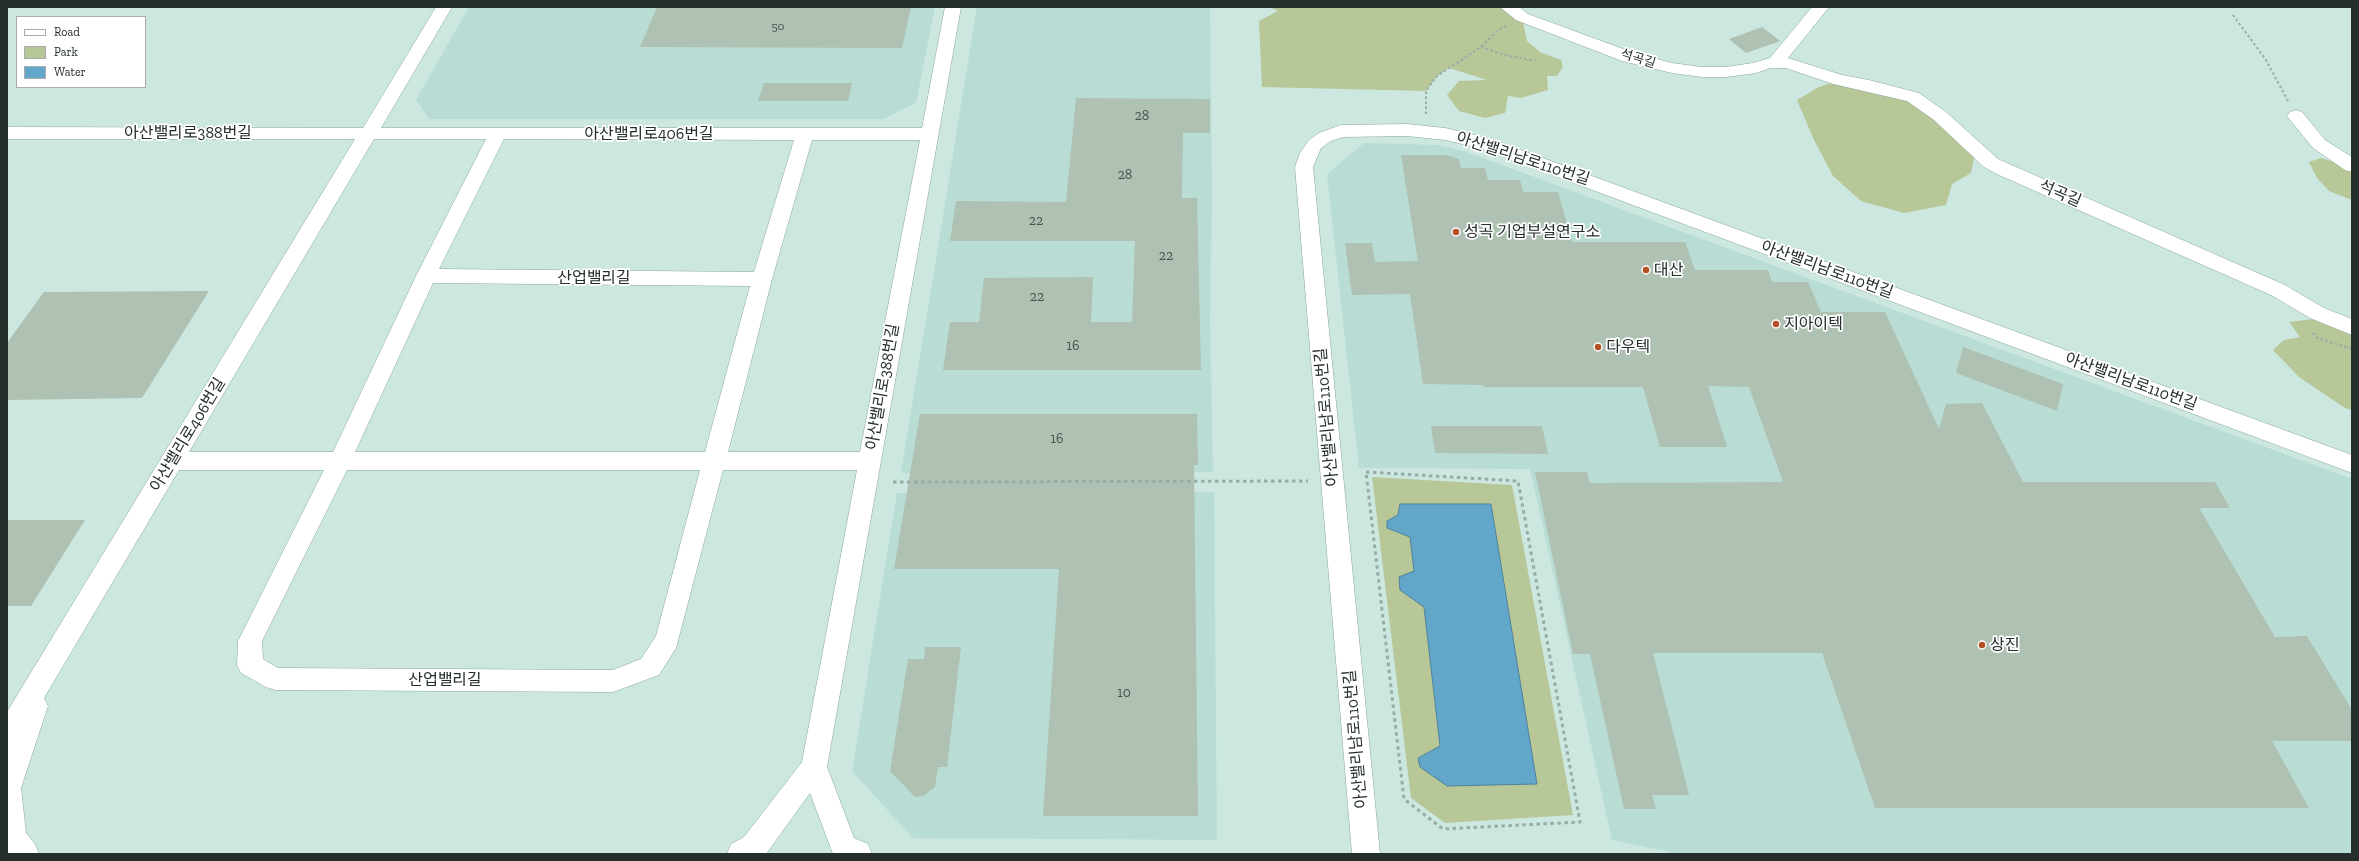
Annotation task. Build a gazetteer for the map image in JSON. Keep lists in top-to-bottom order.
{
  "streets": {
    "street": [
      "석곡길",
      "아산밸리로388번길",
      "아산밸리로406번길",
      "아산밸리남로110번길",
      "산업밸리길"
    ]
  },
  "crossings": [
    ["아산밸리로388번길", "아산밸리로406번길"],
    ["아산밸리로406번길", "산업밸리길"]
  ],
  "places": [
    "성곡 기업부설연구소",
    "대산",
    "지아이텍",
    "다우텍",
    "상진"
  ],
  "house_numbers": [
    "50",
    "28",
    "28",
    "22",
    "22",
    "22",
    "16",
    "16",
    "10"
  ],
  "legend": ["Road", "Park", "Water"]
}
